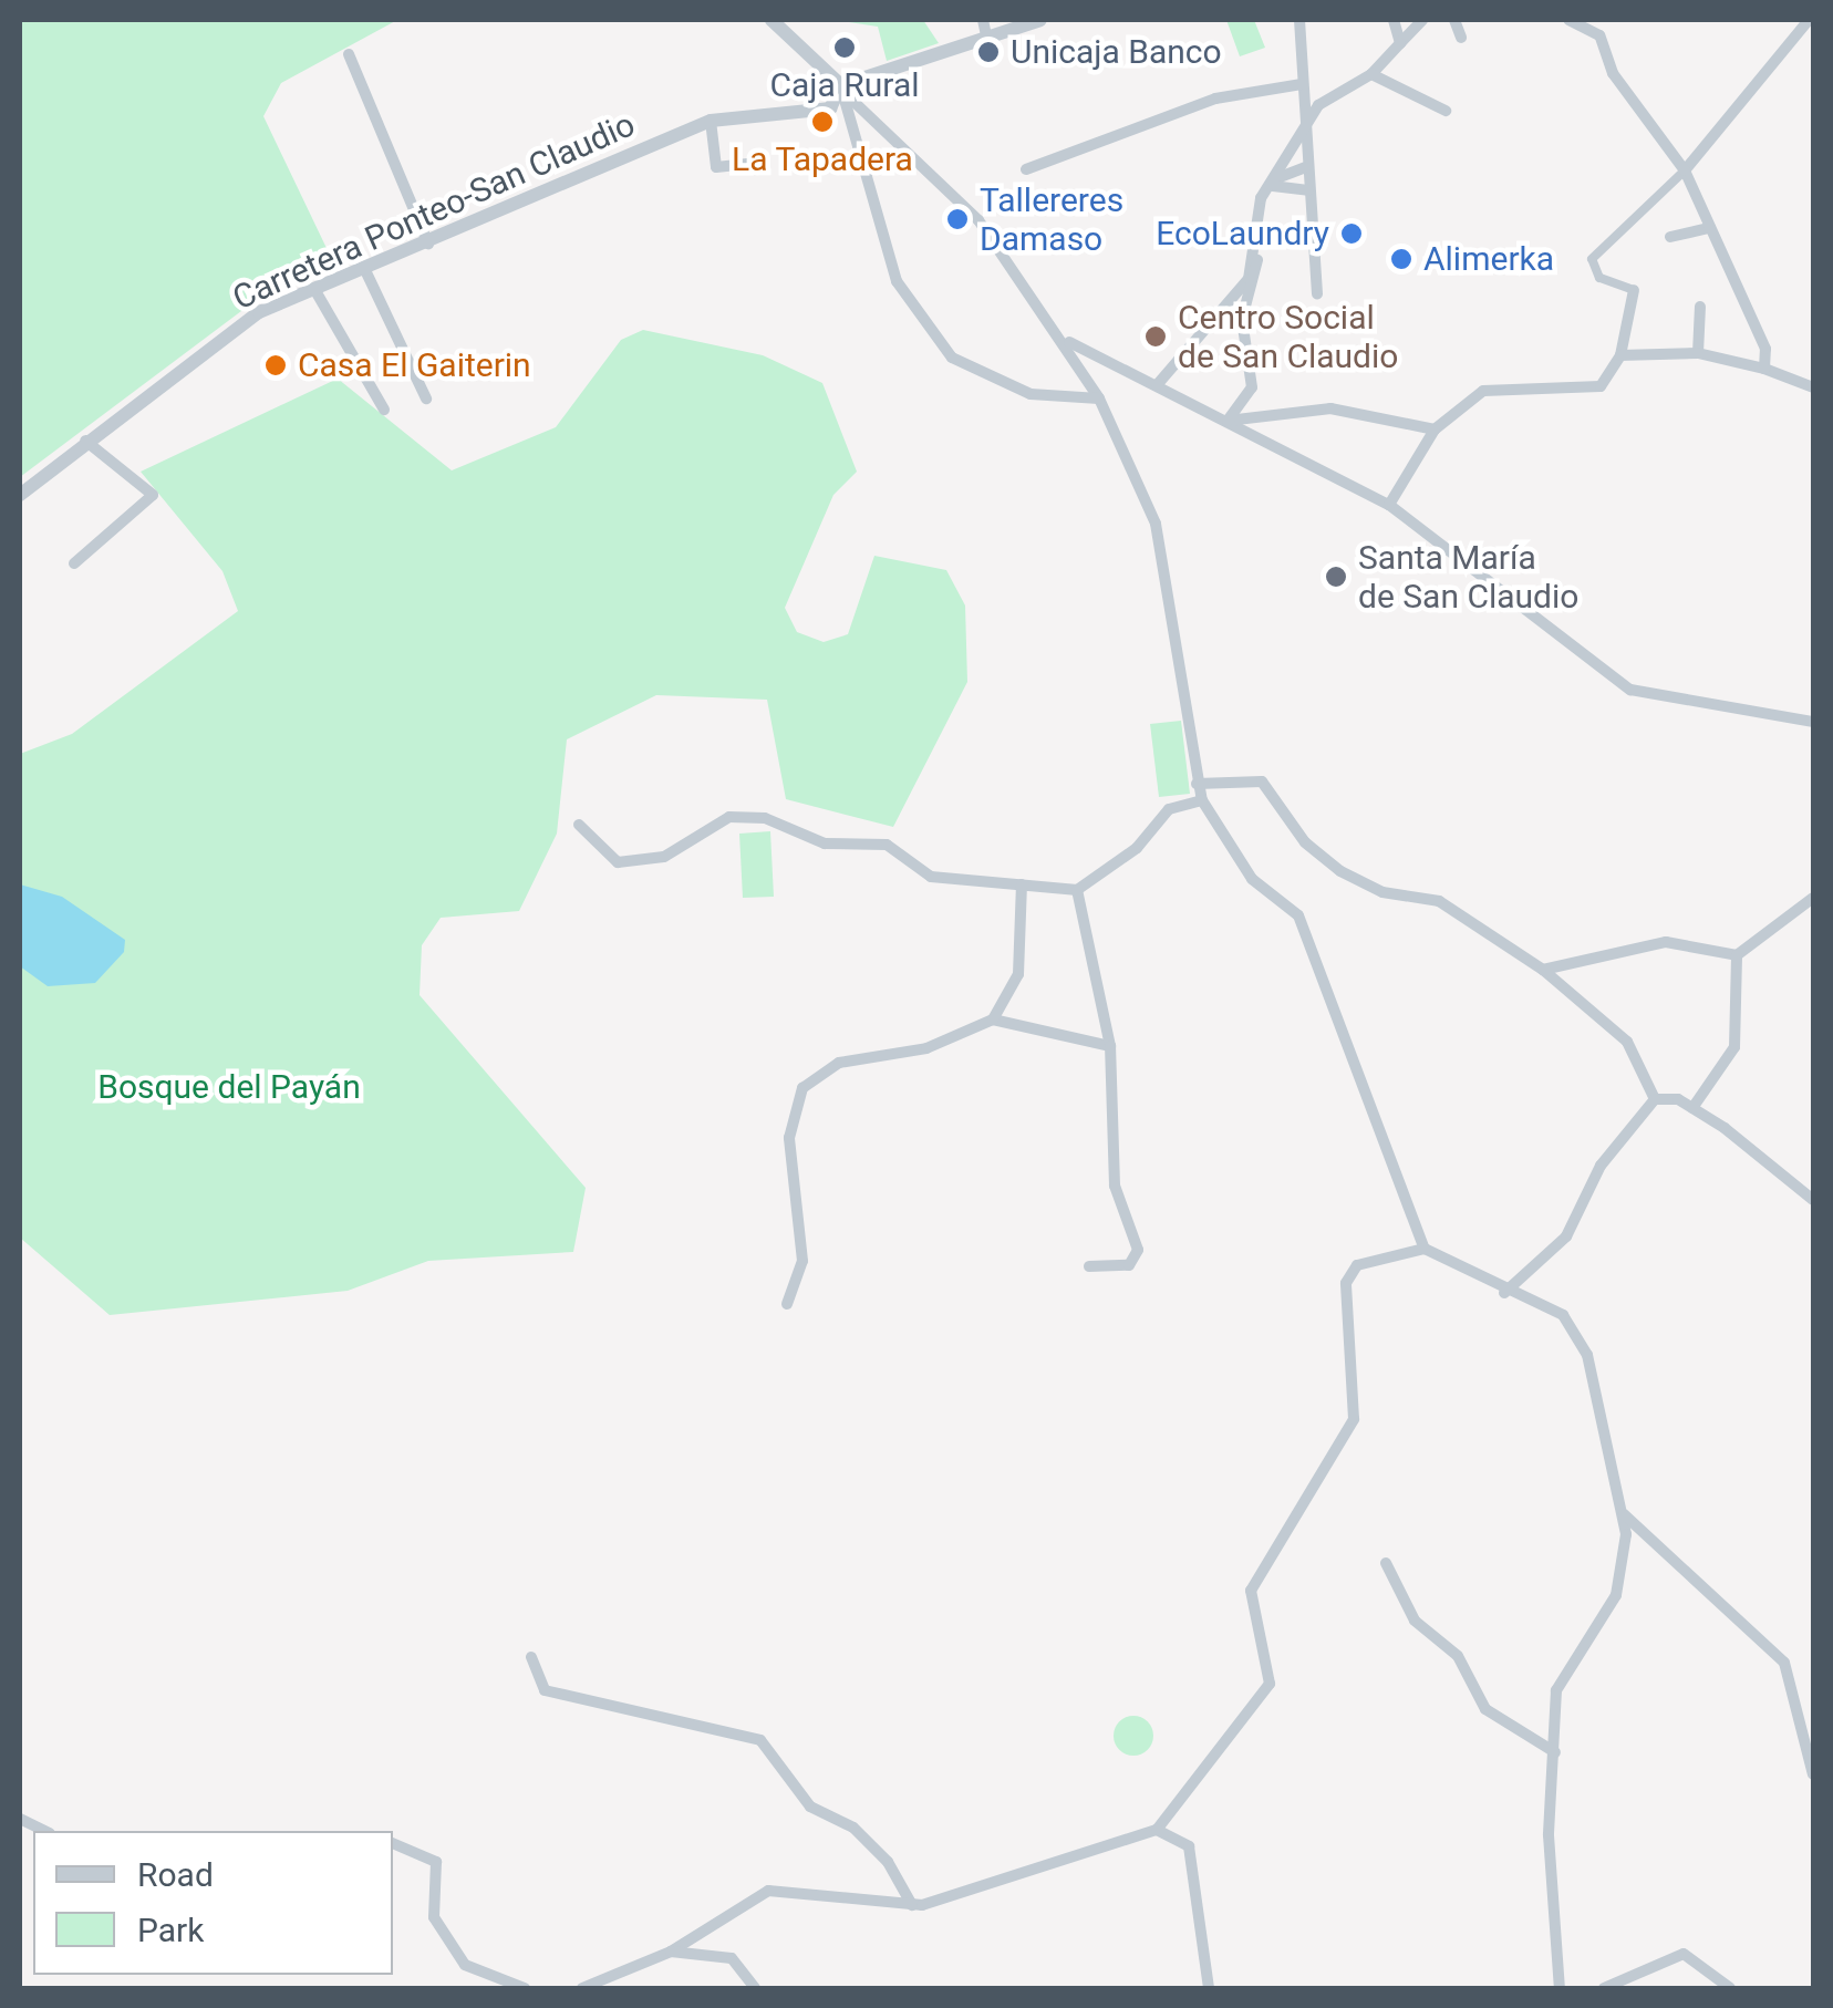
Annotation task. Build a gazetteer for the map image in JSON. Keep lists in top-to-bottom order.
{
  "streets": {
    "street": ["Carretera Ponteo-San Claudio"]
  },
  "parks": ["Bosque del Payán"],
  "places": [
    "Caja Rural",
    "Unicaja Banco",
    "La Tapadera",
    "Tallereres Damaso",
    "EcoLaundry",
    "Alimerka",
    "Centro Social de San Claudio",
    "Casa El Gaiterin",
    "Santa María de San Claudio"
  ],
  "legend": ["Road", "Park"]
}
